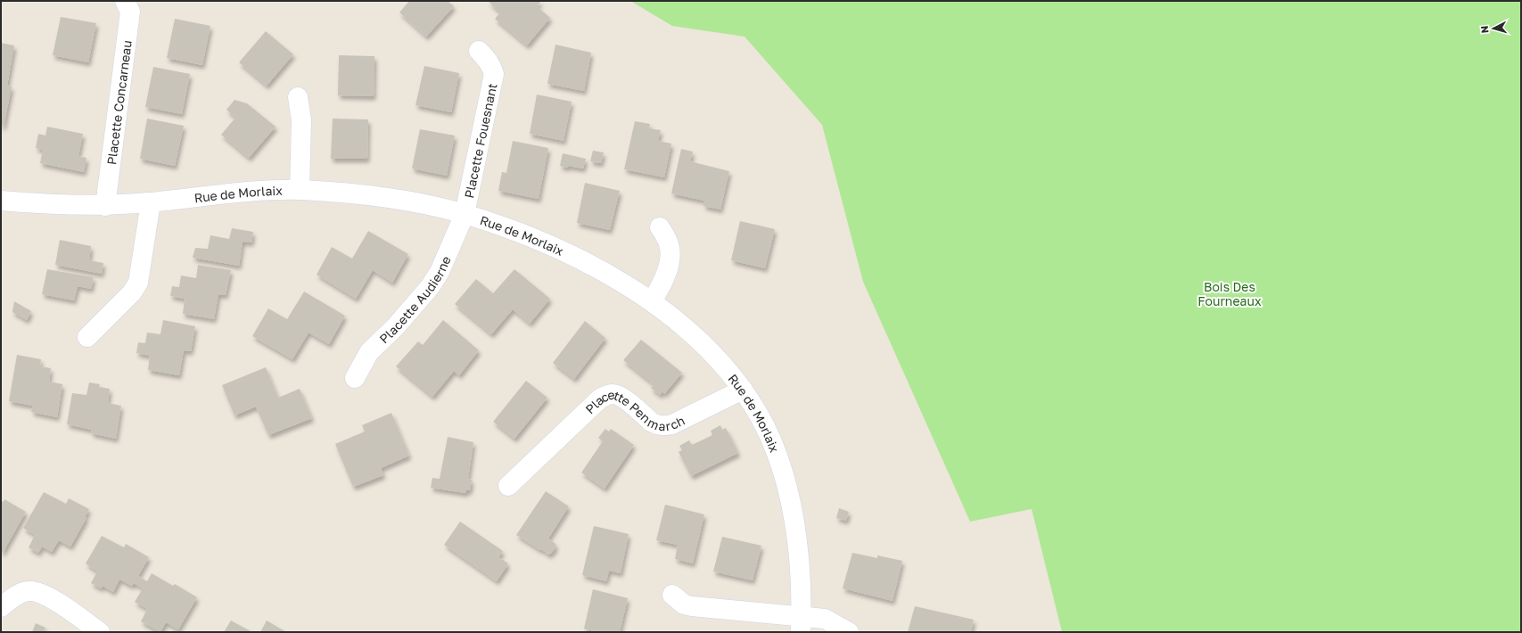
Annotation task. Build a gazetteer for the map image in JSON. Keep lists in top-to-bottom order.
{
  "streets": {
    "street": [
      "Placette Concarneau",
      "Placette Fouesnant",
      "Rue de Morlaix",
      "Placette Audierne",
      "Placette Penmarch"
    ]
  },
  "crossings": [
    ["Placette Concarneau", "Rue de Morlaix"],
    ["Placette Fouesnant", "Rue de Morlaix"],
    ["Placette Fouesnant", "Placette Audierne"],
    ["Rue de Morlaix", "Placette Audierne"],
    ["Rue de Morlaix", "Placette Penmarch"]
  ],
  "parks": ["Bois Des Fourneaux"],
  "north": "left"
}
